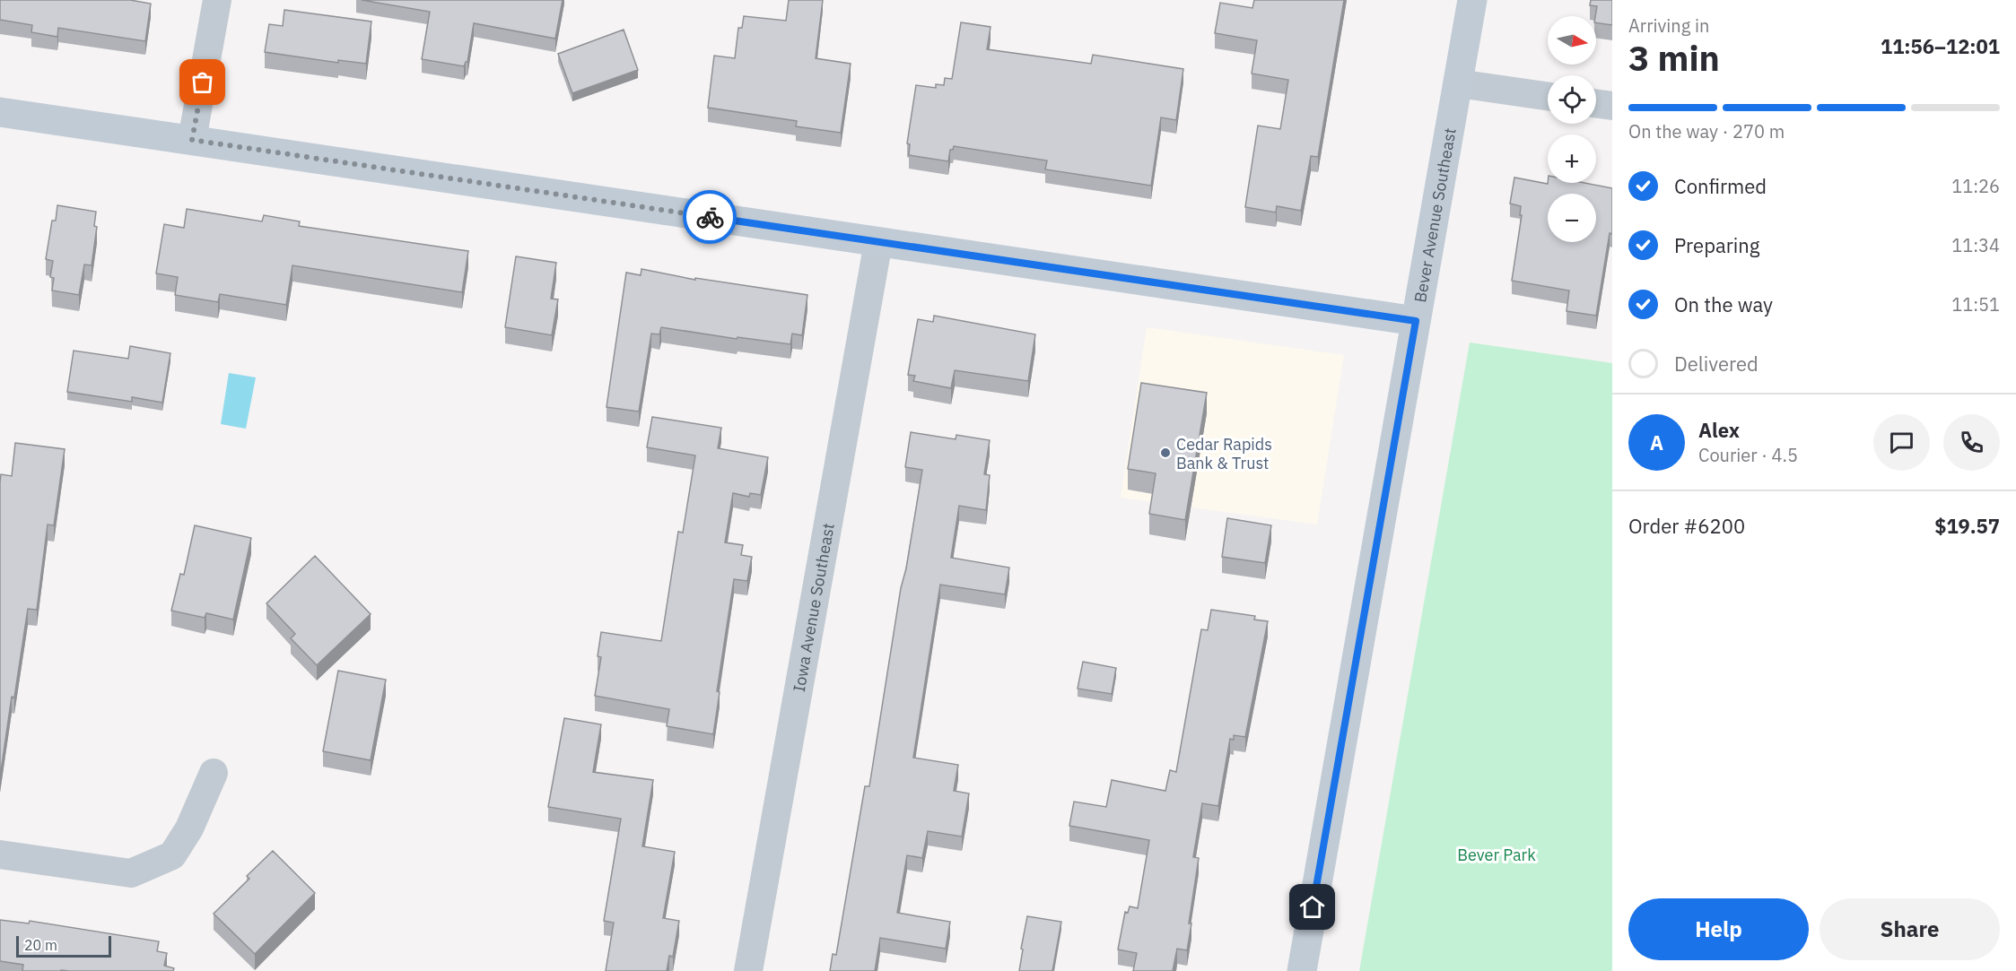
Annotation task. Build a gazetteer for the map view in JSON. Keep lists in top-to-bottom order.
{
  "streets": {
    "street": ["Bever Avenue Southeast", "Iowa Avenue Southeast"]
  },
  "parks": ["Bever Park"],
  "places": ["Cedar Rapids Bank & Trust"],
  "scale_bar": "20 m",
  "north": "right",
  "page": {
    "heading": ["3 min", "Arriving in", "11:56–12:01"],
    "panel": [
      "Alex",
      "Courier · 4.5",
      "Order #6200",
      "$19.57"
    ],
    "map_buttons": ["+", "−"],
    "bar": "On the way · 270 m",
    "list": [
      ["Confirmed", "11:26"],
      ["Preparing", "11:34"],
      ["On the way", "11:51"],
      "Delivered"
    ],
    "round": "A",
    "buttons": ["Help", "Share"],
    "scale": "20 m"
  }
}
